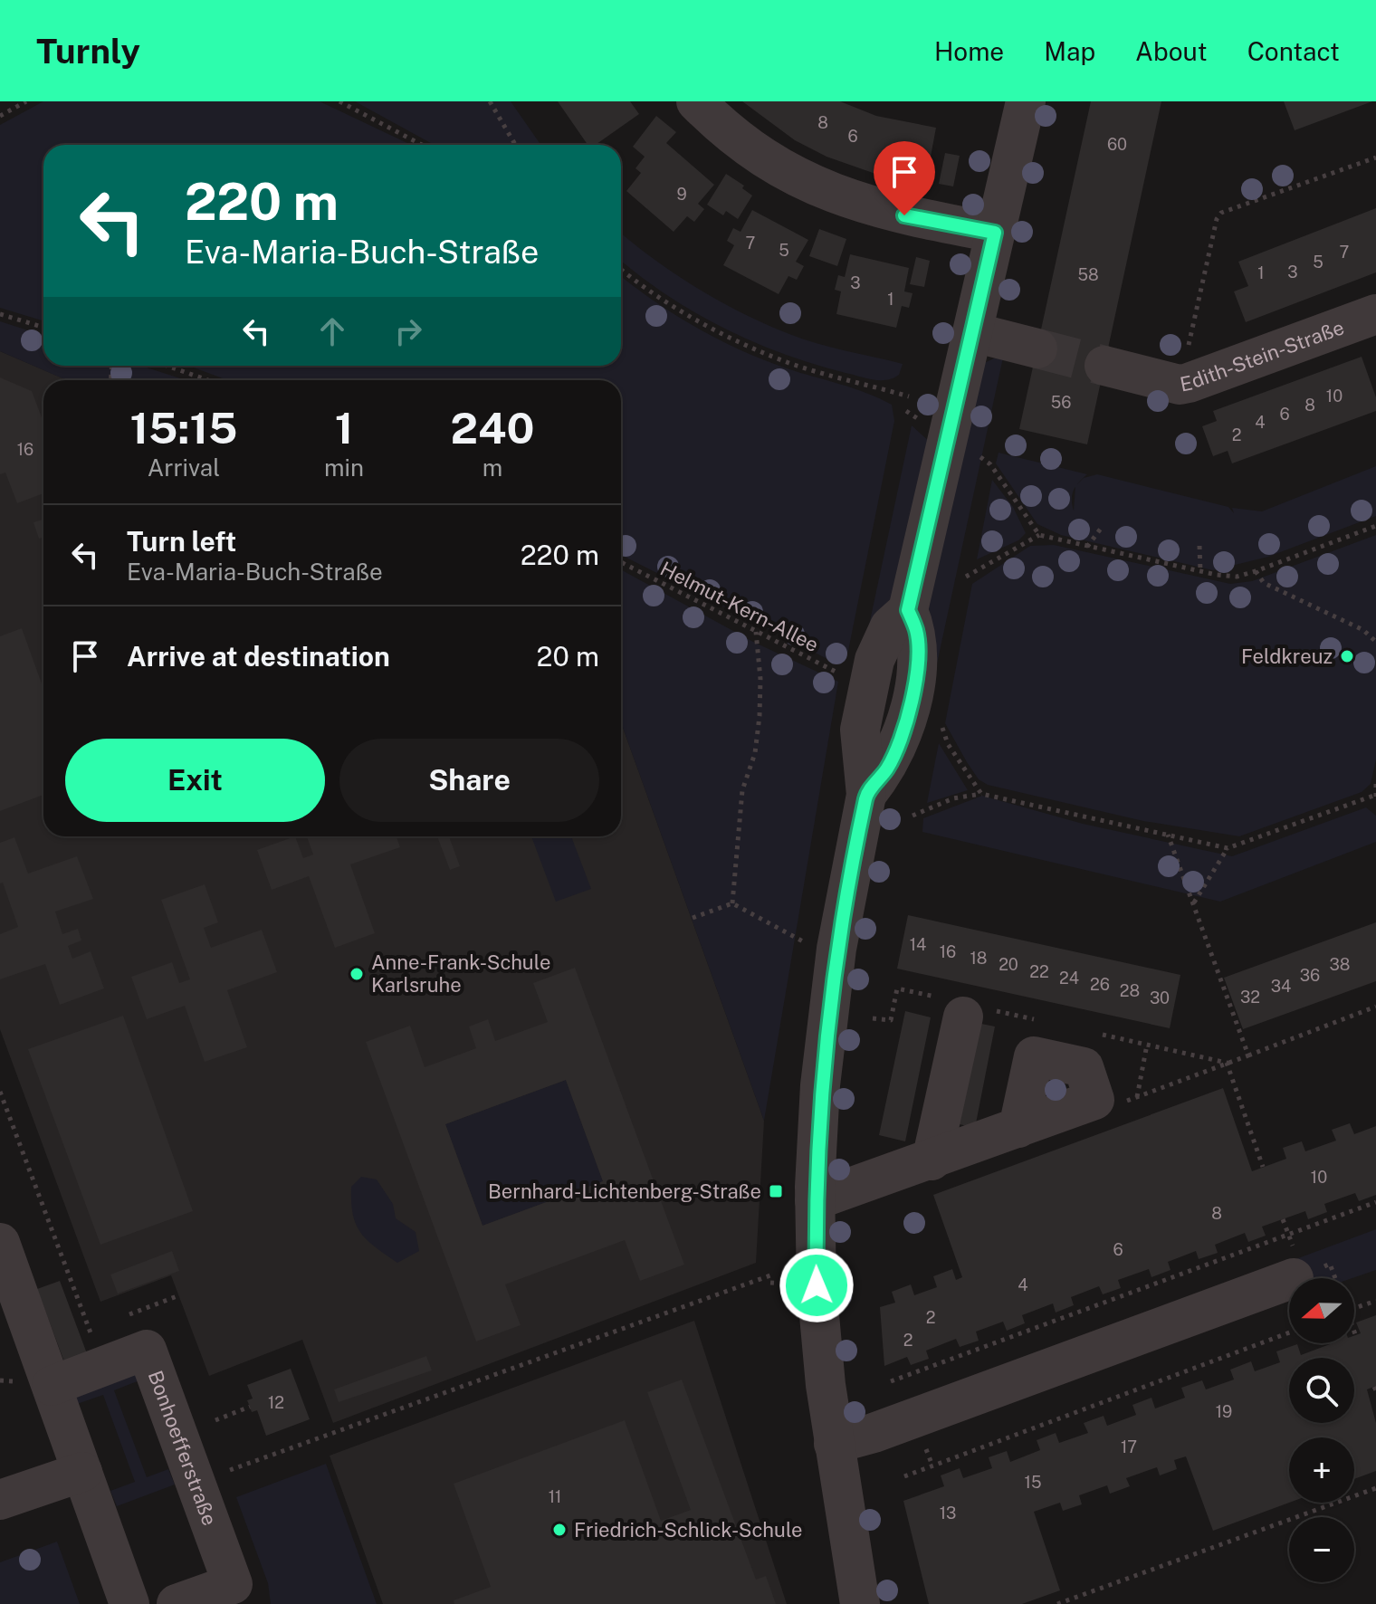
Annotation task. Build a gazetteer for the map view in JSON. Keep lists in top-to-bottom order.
{
  "streets": {
    "street": ["Edith-Stein-Straße", "Bonhoefferstraße"],
    "path": ["Helmut-Kern-Allee"]
  },
  "places": {
    "other": ["Feldkreuz", "Anne-Frank-Schule Karlsruhe", "Friedrich-Schlick-Schule"],
    "transit": ["Bernhard-Lichtenberg-Straße"]
  },
  "house_numbers": [
    "8",
    "6",
    "60",
    "9",
    "7",
    "5",
    "7",
    "5",
    "3",
    "1",
    "58",
    "3",
    "1",
    "10",
    "56",
    "8",
    "6",
    "4",
    "2",
    "16",
    "14",
    "16",
    "18",
    "20",
    "38",
    "22",
    "36",
    "24",
    "26",
    "34",
    "28",
    "32",
    "30",
    "10",
    "8",
    "6",
    "4",
    "2",
    "2",
    "12",
    "19",
    "17",
    "15",
    "11",
    "13"
  ],
  "north": "left",
  "page": {
    "header": "Turnly",
    "nav": [
      "Home",
      "Map",
      "About",
      "Contact"
    ],
    "turn": ["220 m", "Eva-Maria-Buch-Straße"],
    "eta": [
      "15:15",
      "Arrival",
      "1",
      "min",
      "240",
      "m"
    ],
    "list": [
      {
        "name": "Turn left",
        "note": "Eva-Maria-Buch-Straße",
        "value": "220 m"
      },
      {
        "name": "Arrive at destination",
        "value": "20 m"
      }
    ],
    "buttons": ["Exit", "Share"],
    "map_buttons": ["+", "−"]
  }
}
